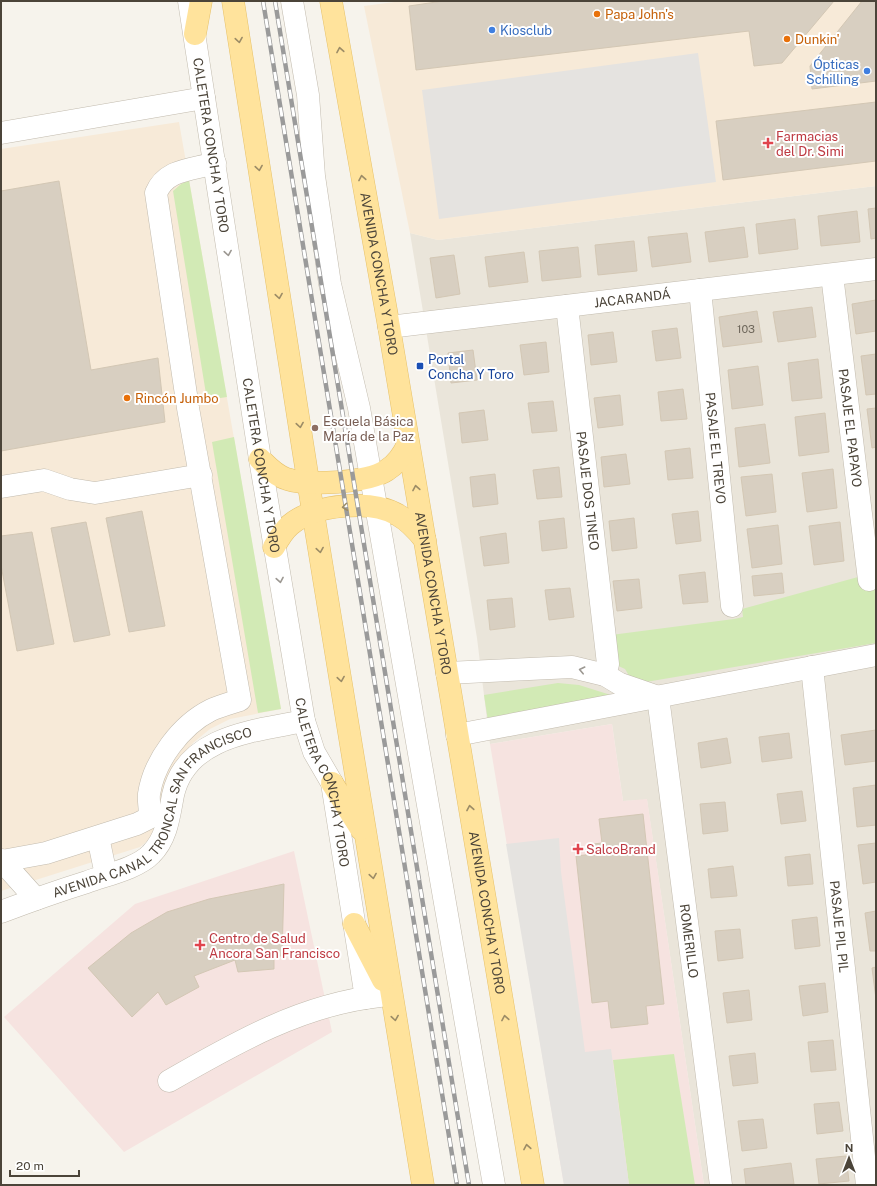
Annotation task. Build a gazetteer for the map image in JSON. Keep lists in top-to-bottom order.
{
  "streets": {
    "main road": ["AVENIDA CONCHA Y TORO"],
    "street": [
      "CALETERA CONCHA Y TORO",
      "JACARANDÁ",
      "PASAJE EL PAPAYO",
      "PASAJE EL TREVO",
      "PASAJE DOS TINEO",
      "AVENIDA CANAL TRONCAL SAN FRANCISCO",
      "PASAJE PIL PIL",
      "ROMERILLO"
    ]
  },
  "crossings": [
    ["CALETERA CONCHA Y TORO", "AVENIDA CANAL TRONCAL SAN FRANCISCO"],
    ["AVENIDA CONCHA Y TORO", "JACARANDÁ"],
    ["JACARANDÁ", "PASAJE EL PAPAYO"],
    ["JACARANDÁ", "PASAJE EL TREVO"],
    ["JACARANDÁ", "PASAJE DOS TINEO"]
  ],
  "places": {
    "other": [
      "Papa John's",
      "Kiosclub",
      "Dunkin'",
      "Ópticas Schilling",
      "Rincón Jumbo",
      "Escuela Básica María de la Paz"
    ],
    "health": ["Farmacias del Dr. Simi", "SalcoBrand", "Centro de Salud Ancora San Francisco"],
    "transit": ["Portal Concha Y Toro"]
  },
  "house_numbers": ["103"],
  "scale_bar": "20 m",
  "north": "top"
}
